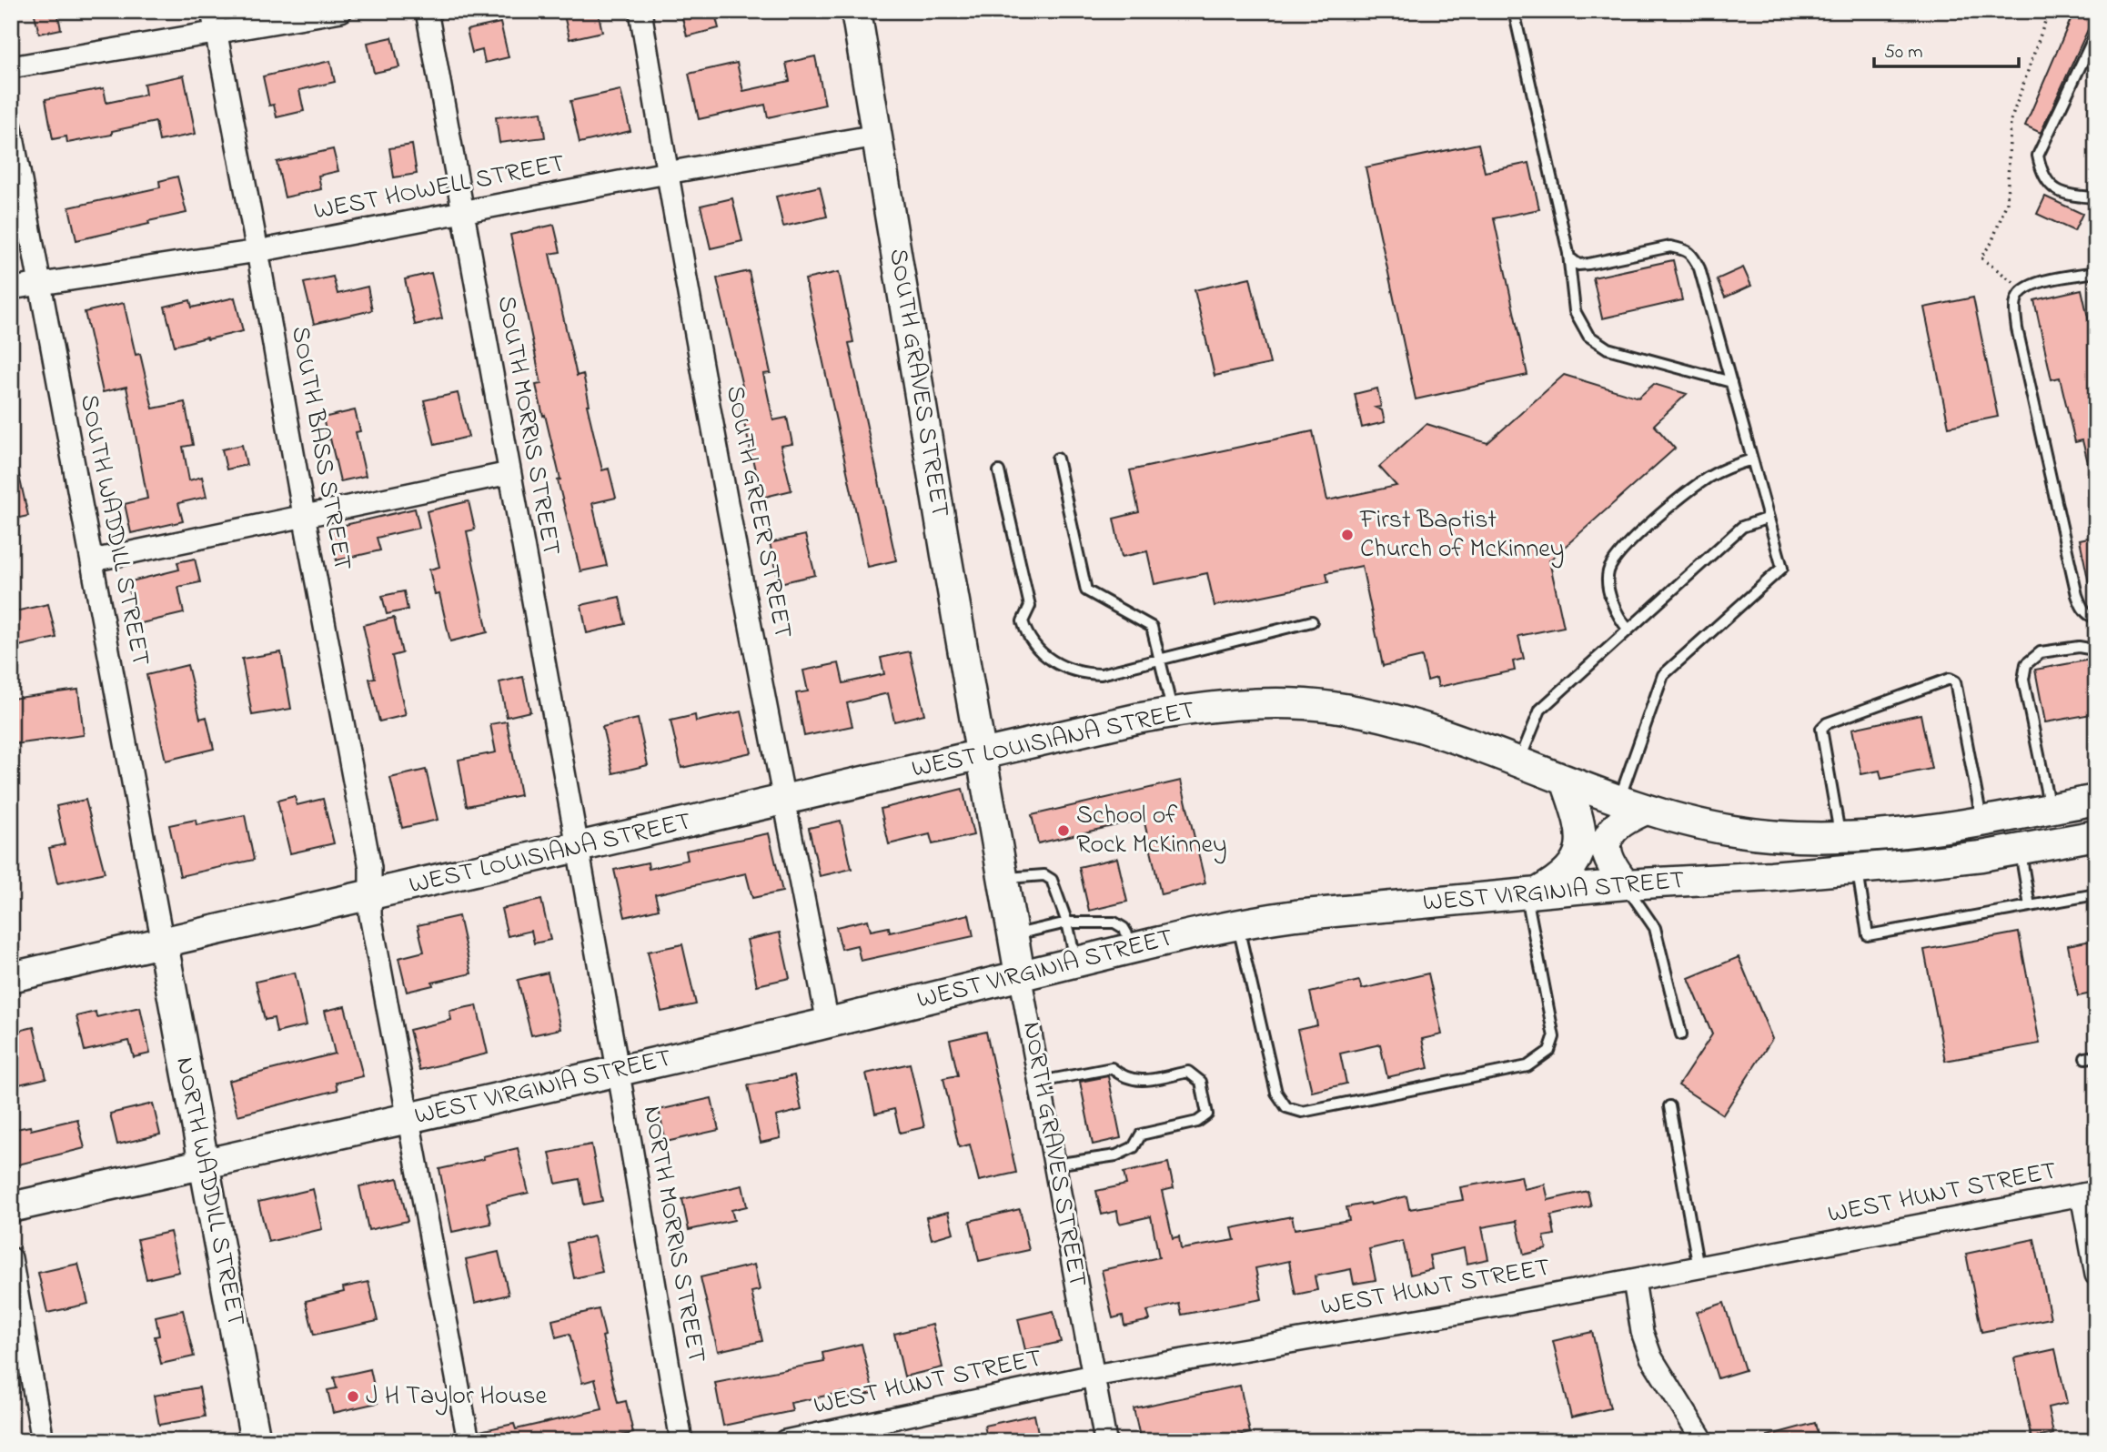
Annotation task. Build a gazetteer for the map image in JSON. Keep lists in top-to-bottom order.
{
  "streets": {
    "main road": [
      "SOUTH GRAVES STREET",
      "WEST LOUISIANA STREET",
      "WEST VIRGINIA STREET",
      "NORTH GRAVES STREET",
      "NORTH WADDILL STREET"
    ],
    "street": [
      "WEST HOWELL STREET",
      "SOUTH MORRIS STREET",
      "SOUTH BASS STREET",
      "SOUTH GREER STREET",
      "SOUTH WADDILL STREET",
      "WEST HUNT STREET",
      "NORTH MORRIS STREET"
    ]
  },
  "crossings": [
    ["WEST HOWELL STREET", "SOUTH GRAVES STREET"],
    ["WEST HOWELL STREET", "SOUTH MORRIS STREET"],
    ["WEST HOWELL STREET", "SOUTH BASS STREET"],
    ["WEST HOWELL STREET", "SOUTH GREER STREET"],
    ["WEST HOWELL STREET", "SOUTH WADDILL STREET"],
    ["SOUTH GRAVES STREET", "WEST LOUISIANA STREET"],
    ["SOUTH GRAVES STREET", "NORTH GRAVES STREET"],
    ["SOUTH MORRIS STREET", "WEST LOUISIANA STREET"],
    ["SOUTH MORRIS STREET", "NORTH MORRIS STREET"],
    ["SOUTH BASS STREET", "WEST LOUISIANA STREET"],
    ["SOUTH BASS STREET", "WEST VIRGINIA STREET"],
    ["SOUTH GREER STREET", "WEST LOUISIANA STREET"],
    ["SOUTH GREER STREET", "WEST VIRGINIA STREET"],
    ["SOUTH WADDILL STREET", "WEST LOUISIANA STREET"],
    ["SOUTH WADDILL STREET", "NORTH WADDILL STREET"],
    ["WEST LOUISIANA STREET", "NORTH GRAVES STREET"],
    ["WEST LOUISIANA STREET", "NORTH WADDILL STREET"],
    ["WEST LOUISIANA STREET", "NORTH MORRIS STREET"],
    ["WEST VIRGINIA STREET", "NORTH GRAVES STREET"],
    ["WEST VIRGINIA STREET", "NORTH WADDILL STREET"],
    ["WEST VIRGINIA STREET", "NORTH MORRIS STREET"],
    ["NORTH GRAVES STREET", "WEST HUNT STREET"]
  ],
  "places": ["First Baptist Church of McKinney", "School of Rock McKinney", "J H Taylor House"],
  "scale_bar": "50 m"
}
